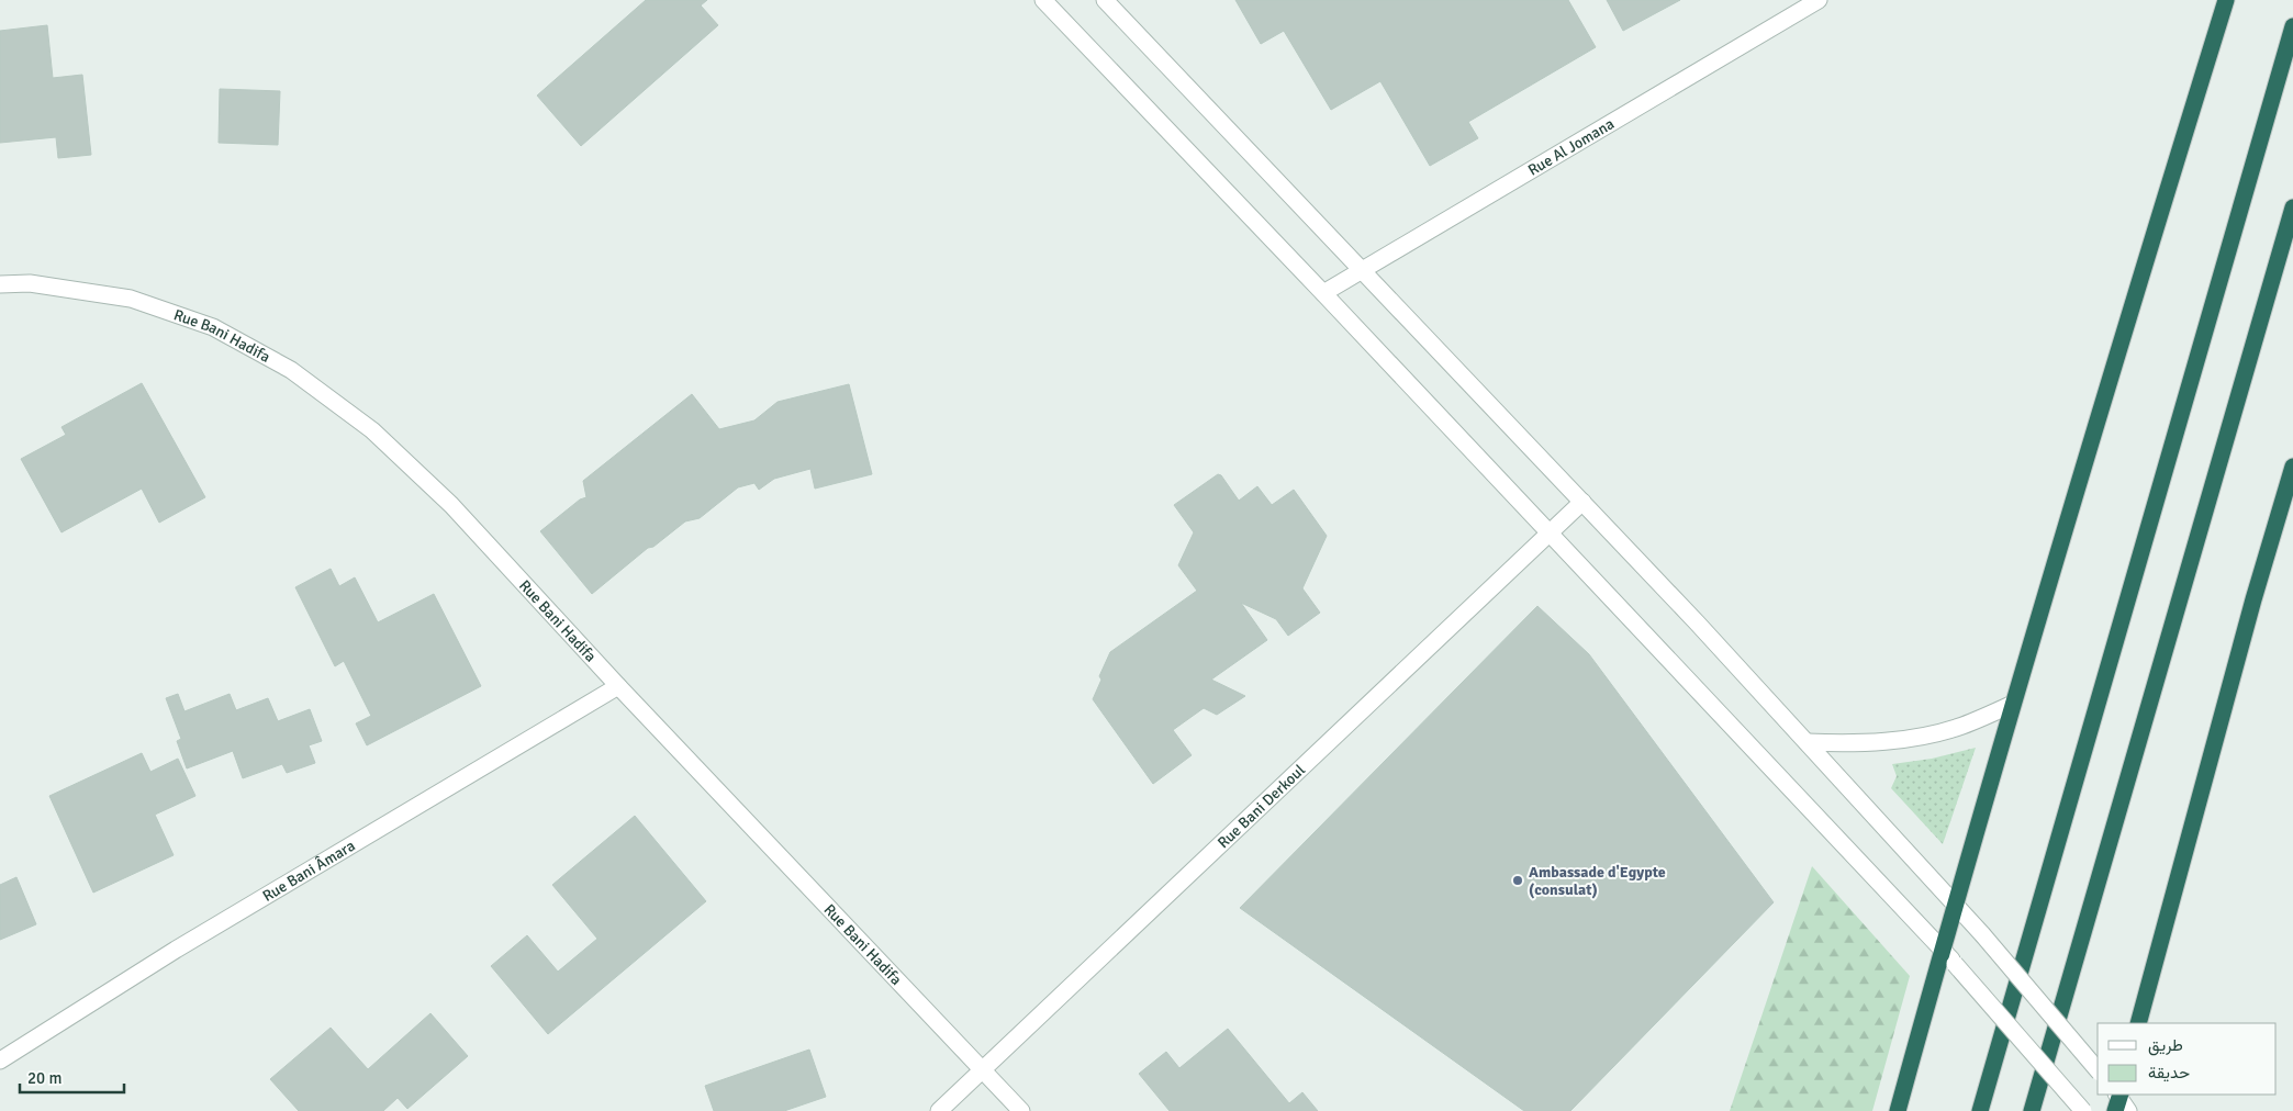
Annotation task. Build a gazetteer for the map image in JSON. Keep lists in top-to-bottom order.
{
  "streets": {
    "street": [
      "Rue Al Jomana",
      "Rue Bani Hadifa",
      "Rue Bani Derkoul",
      "Rue Bani Âmara"
    ]
  },
  "crossings": [
    ["Rue Bani Hadifa", "Rue Bani Derkoul"],
    ["Rue Bani Hadifa", "Rue Bani Âmara"]
  ],
  "places": ["Ambassade d'Egypte (consulat)"],
  "legend": ["طريق", "حديقة"],
  "scale_bar": "20 m"
}
